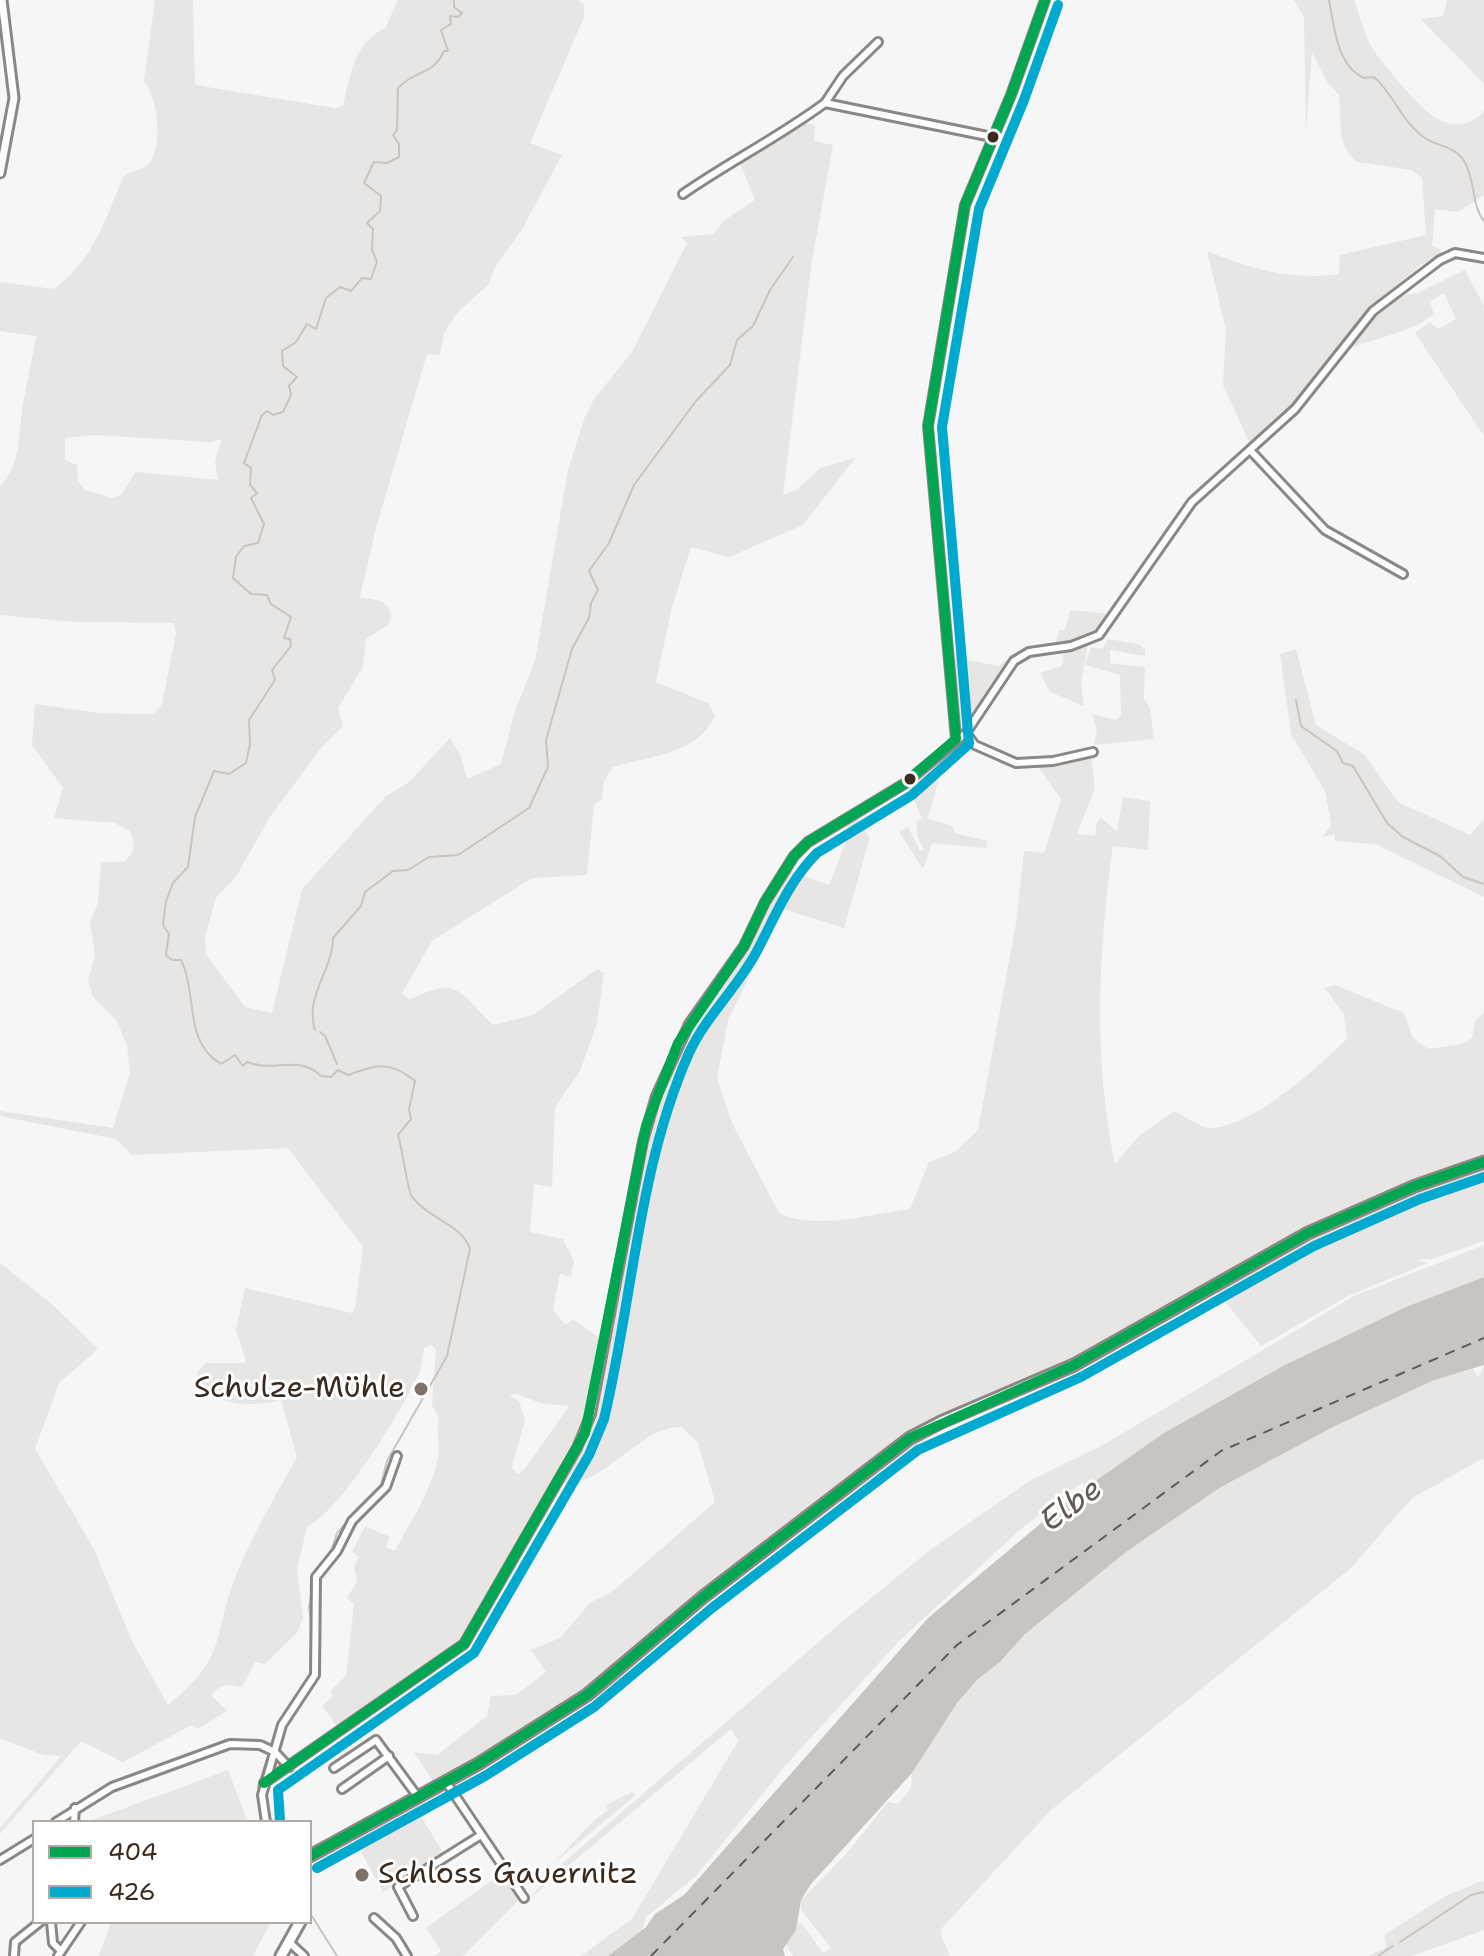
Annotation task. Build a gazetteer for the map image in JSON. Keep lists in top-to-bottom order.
{
  "water": ["Elbe"],
  "places": ["Schulze-Mühle", "Schloss Gauernitz"],
  "lines": ["transit line 404", "transit line 426"],
  "legend": ["404", "426"]
}
